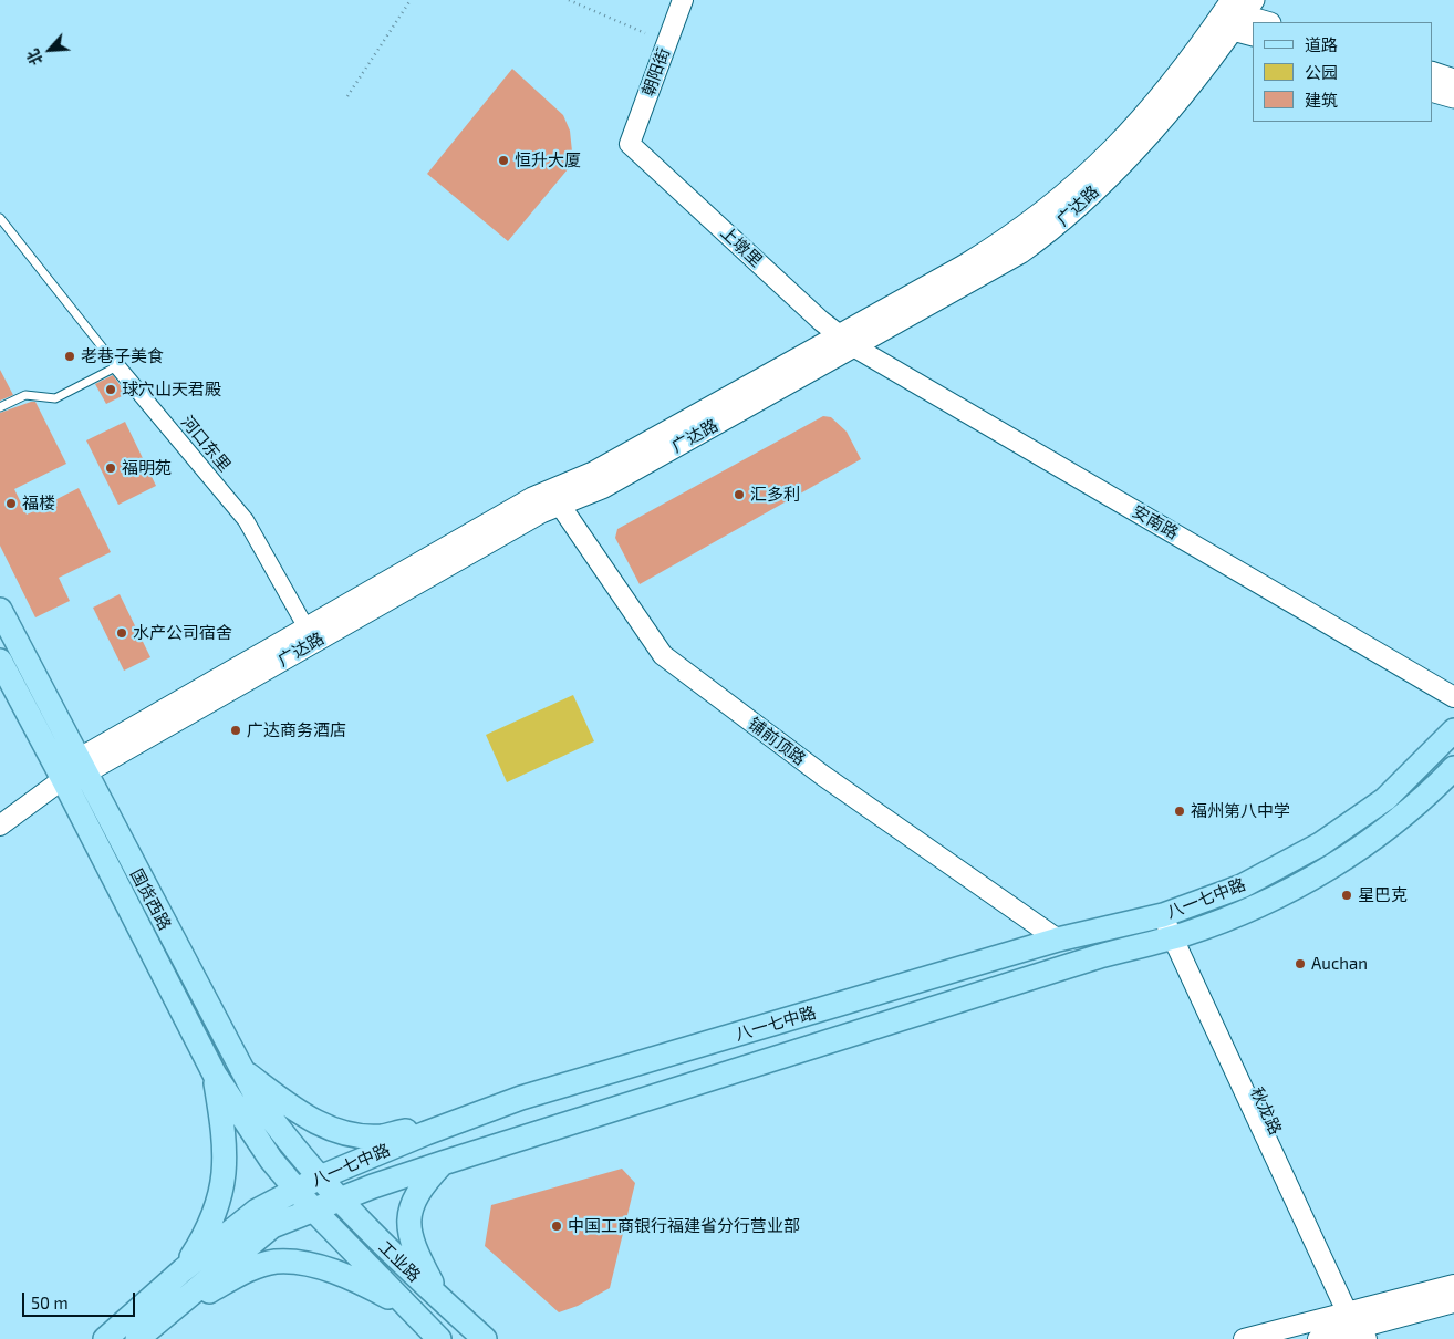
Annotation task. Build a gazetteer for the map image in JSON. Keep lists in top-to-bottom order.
{
  "streets": {
    "main road": [
      "广达路",
      "八一七中路",
      "国货西路",
      "工业路"
    ],
    "street": [
      "朝阳街",
      "上墩里",
      "河口东里",
      "安南路",
      "铺前顶路",
      "秋龙路"
    ]
  },
  "crossings": [
    ["朝阳街", "上墩里"],
    ["广达路", "上墩里"],
    ["广达路", "河口东里"],
    ["广达路", "安南路"],
    ["广达路", "铺前顶路"],
    ["广达路", "国货西路"],
    ["上墩里", "安南路"],
    ["铺前顶路", "八一七中路"],
    ["八一七中路", "国货西路"],
    ["八一七中路", "秋龙路"],
    ["八一七中路", "工业路"],
    ["国货西路", "工业路"]
  ],
  "places": [
    "恒升大厦",
    "老巷子美食",
    "球穴山天君殿",
    "福明苑",
    "汇多利",
    "福楼",
    "水产公司宿舍",
    "广达商务酒店",
    "福州第八中学",
    "星巴克",
    "Auchan",
    "中国工商银行福建省分行营业部"
  ],
  "legend": ["道路", "公园", "建筑"],
  "scale_bar": "50 m",
  "north": "bottom left"
}
